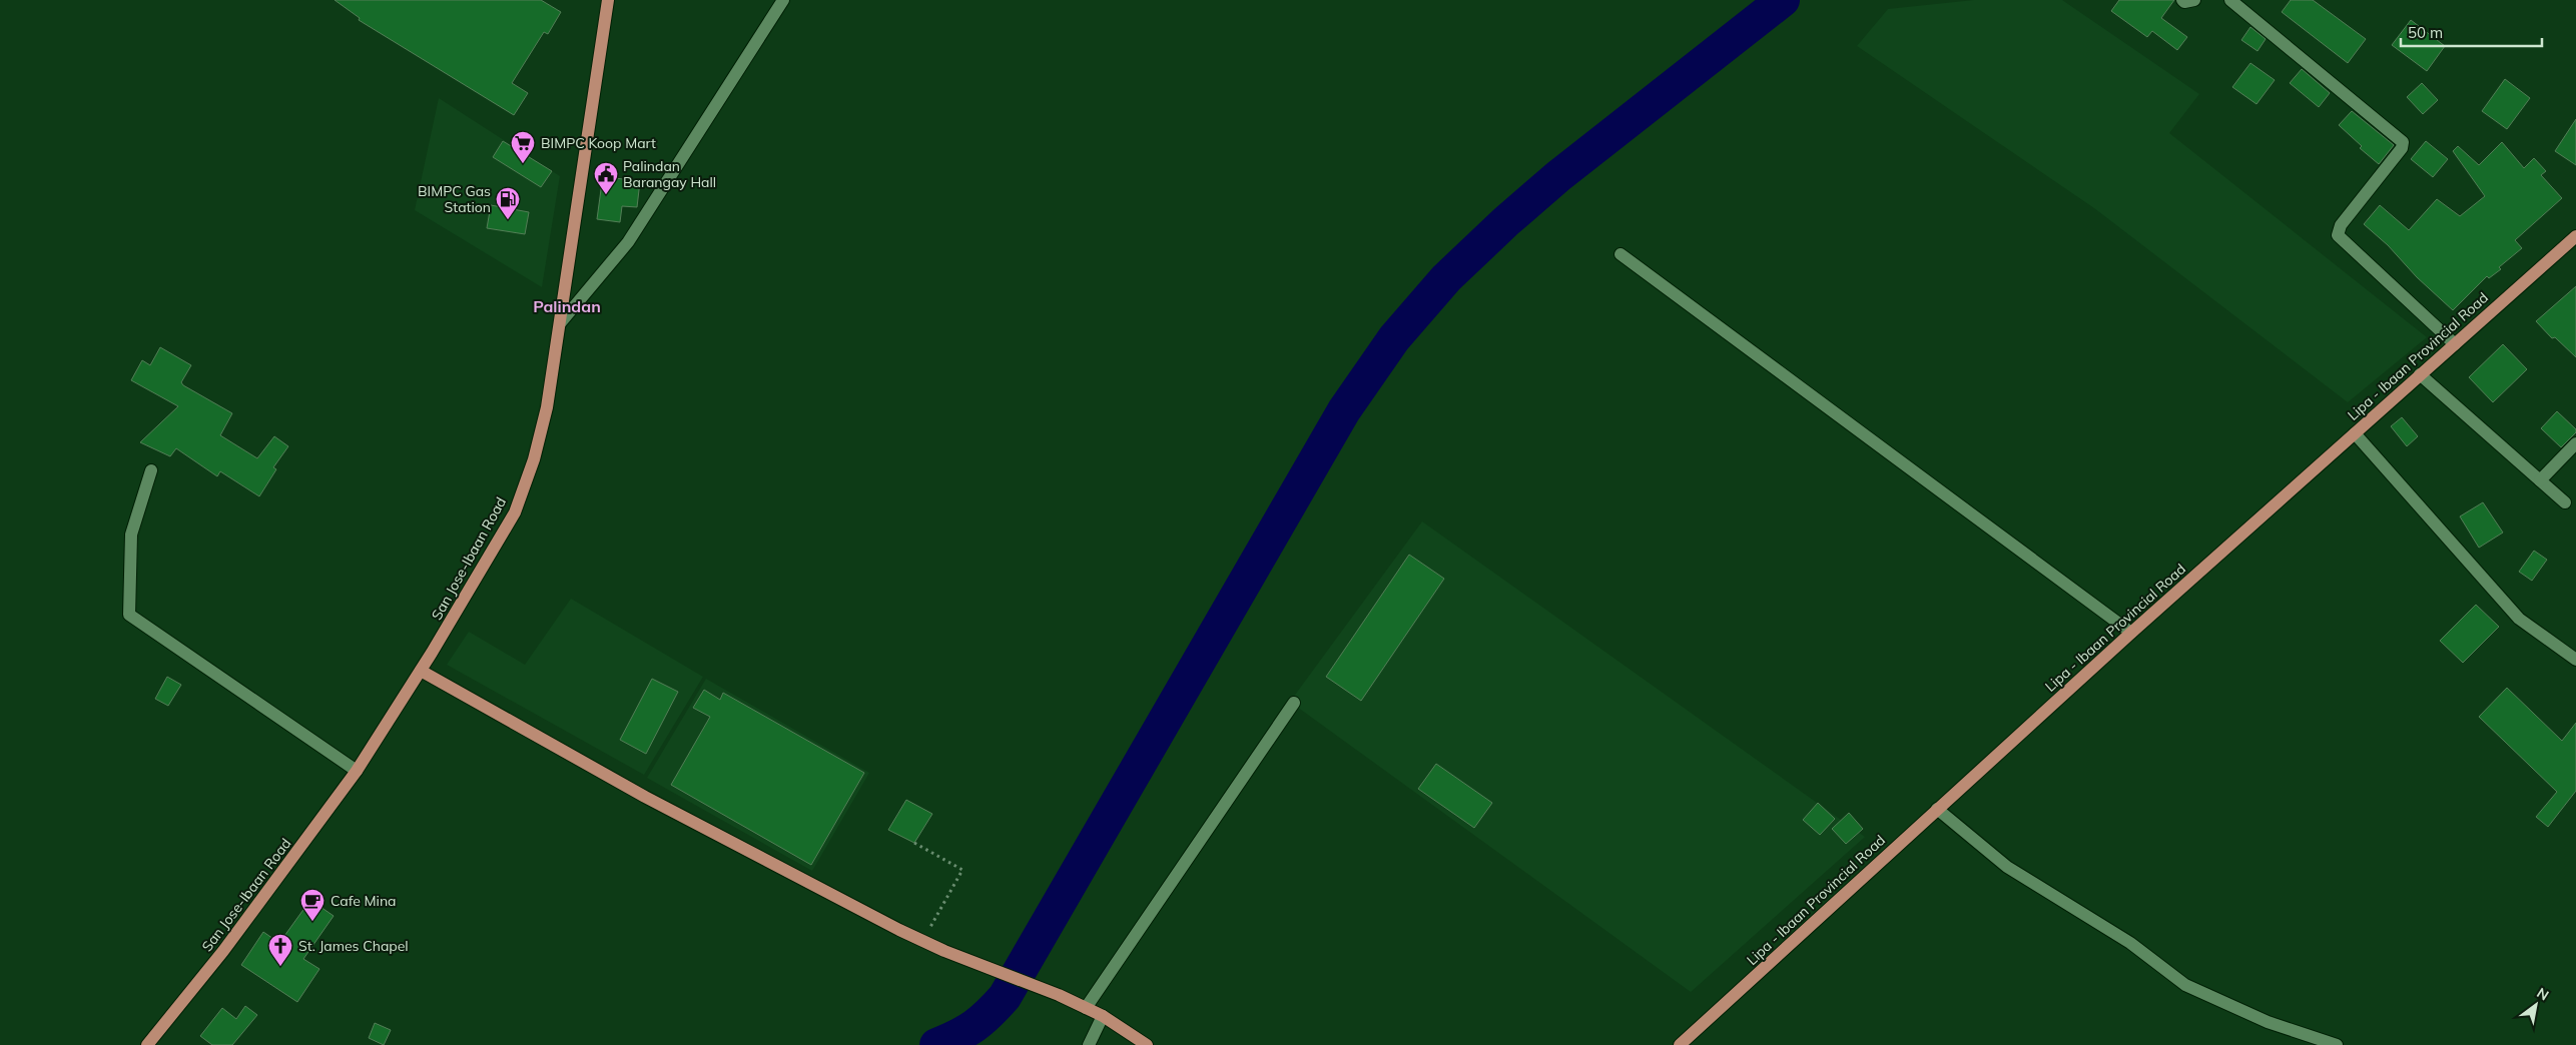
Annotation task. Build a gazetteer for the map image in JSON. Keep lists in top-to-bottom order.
{
  "streets": {
    "main road": ["Lipa - Ibaan Provincial Road", "San Jose-Ibaan Road"]
  },
  "districts": ["Palindan"],
  "places": {
    "supermarket": ["BIMPC Koop Mart"],
    "public building": ["Palindan Barangay Hall"],
    "fuel station": ["BIMPC Gas Station"],
    "cafe": ["Cafe Mina"],
    "church": ["St. James Chapel"]
  },
  "scale_bar": "50 m",
  "north": "top right"
}
